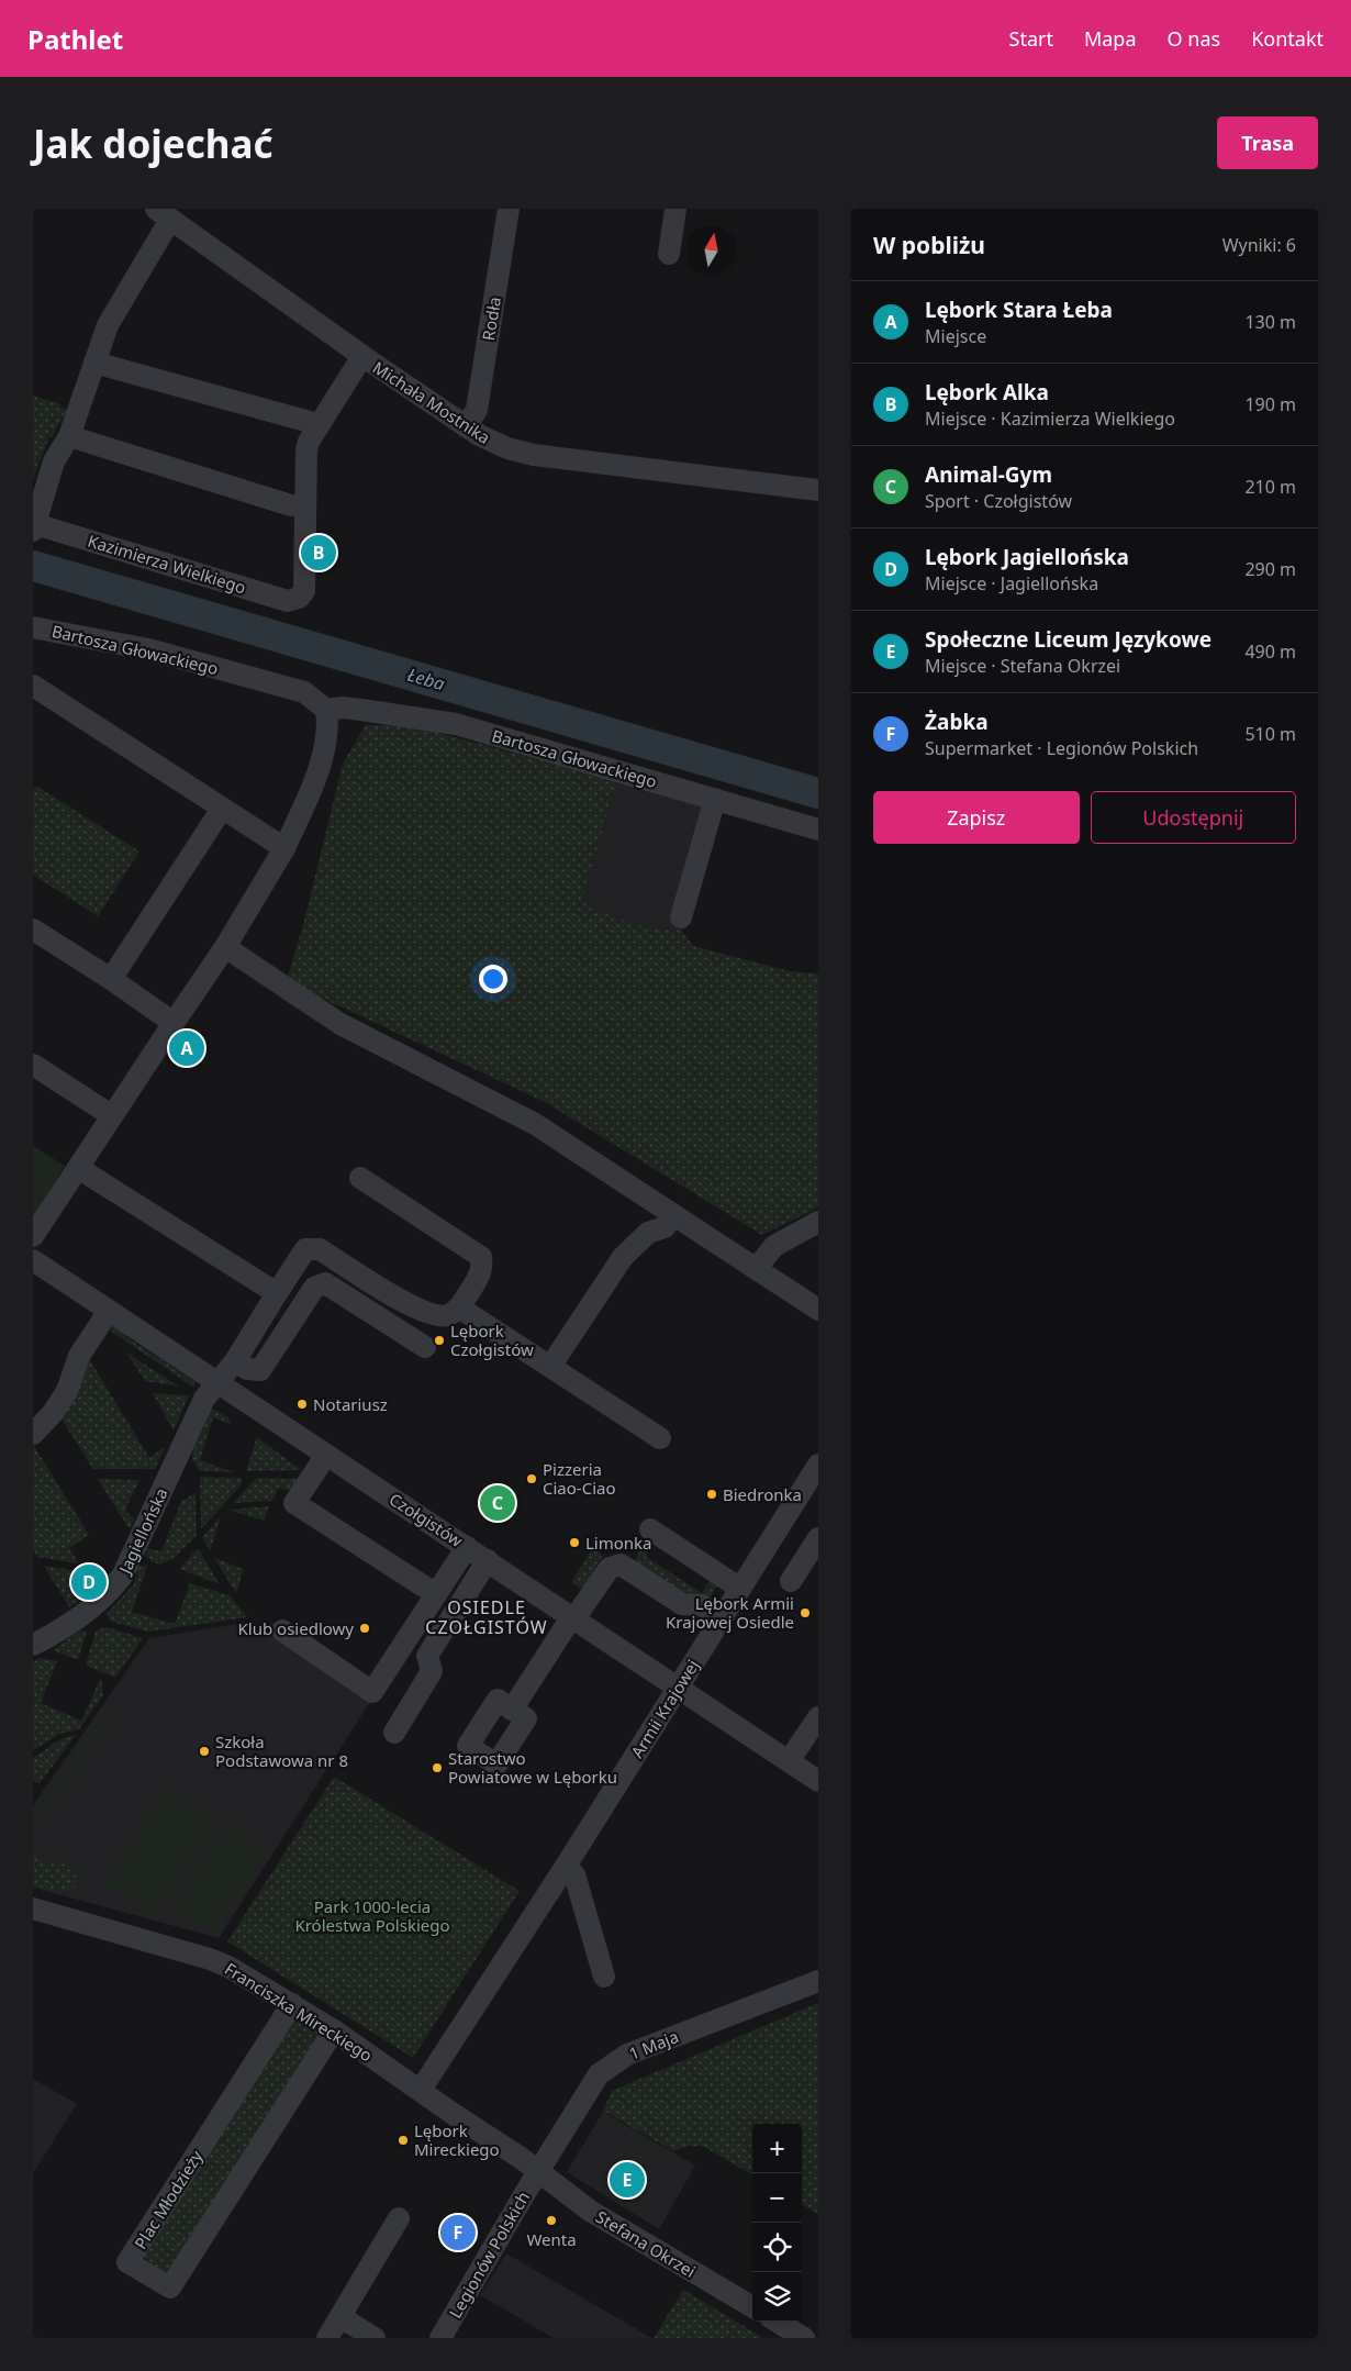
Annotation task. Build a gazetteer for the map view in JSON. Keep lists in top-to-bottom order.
{
  "streets": {
    "street": [
      "Rodła",
      "Michała Mostnika",
      "Kazimierza Wielkiego",
      "Bartosza Głowackiego",
      "Czołgistów",
      "Jagiellońska",
      "Armii Krajowej",
      "Franciszka Mireckiego",
      "1 Maja",
      "Plac Młodzieży",
      "Stefana Okrzei",
      "Legionów Polskich"
    ]
  },
  "crossings": [
    ["Rodła", "Michała Mostnika"],
    ["Michała Mostnika", "Kazimierza Wielkiego"],
    ["Czołgistów", "Jagiellońska"],
    ["Czołgistów", "Armii Krajowej"],
    ["Armii Krajowej", "Franciszka Mireckiego"],
    ["Franciszka Mireckiego", "1 Maja"],
    ["Franciszka Mireckiego", "Plac Młodzieży"],
    ["Franciszka Mireckiego", "Stefana Okrzei"],
    ["Franciszka Mireckiego", "Legionów Polskich"],
    ["1 Maja", "Stefana Okrzei"],
    ["1 Maja", "Legionów Polskich"],
    ["Stefana Okrzei", "Legionów Polskich"]
  ],
  "districts": ["OSIEDLE CZOŁGISTÓW"],
  "water": ["Łeba"],
  "parks": ["Park 1000-lecia Królestwa Polskiego"],
  "places": [
    "Lębork Czołgistów",
    "Notariusz",
    "Pizzeria Ciao-Ciao",
    "Biedronka",
    "Limonka",
    "Lębork Armii Krajowej Osiedle",
    "Klub osiedlowy",
    "Szkoła Podstawowa nr 8",
    "Starostwo Powiatowe w Lęborku",
    "Lębork Mireckiego",
    "Wenta"
  ],
  "north": "top",
  "page": {
    "header": "Pathlet",
    "nav": [
      "Start",
      "Mapa",
      "O nas",
      "Kontakt"
    ],
    "buttons": [
      "Trasa",
      ["Zapisz", "Udostępnij"]
    ],
    "title": "Jak dojechać",
    "heading": ["W pobliżu", "Wyniki: 6"],
    "list": [
      {
        "mark": "A",
        "name": "Lębork Stara Łeba",
        "note": "Miejsce",
        "value": "130 m"
      },
      {
        "mark": "B",
        "name": "Lębork Alka",
        "note": "Miejsce · Kazimierza Wielkiego",
        "value": "190 m"
      },
      {
        "mark": "C",
        "name": "Animal-Gym",
        "note": "Sport · Czołgistów",
        "value": "210 m"
      },
      {
        "mark": "D",
        "name": "Lębork Jagiellońska",
        "note": "Miejsce · Jagiellońska",
        "value": "290 m"
      },
      {
        "mark": "E",
        "name": "Społeczne Liceum Językowe",
        "note": "Miejsce · Stefana Okrzei",
        "value": "490 m"
      },
      {
        "mark": "F",
        "name": "Żabka",
        "note": "Supermarket · Legionów Polskich",
        "value": "510 m"
      }
    ],
    "pins": [
      "B",
      "A",
      "C",
      "D",
      "E",
      "F"
    ],
    "map_buttons": ["+", "−"]
  }
}
